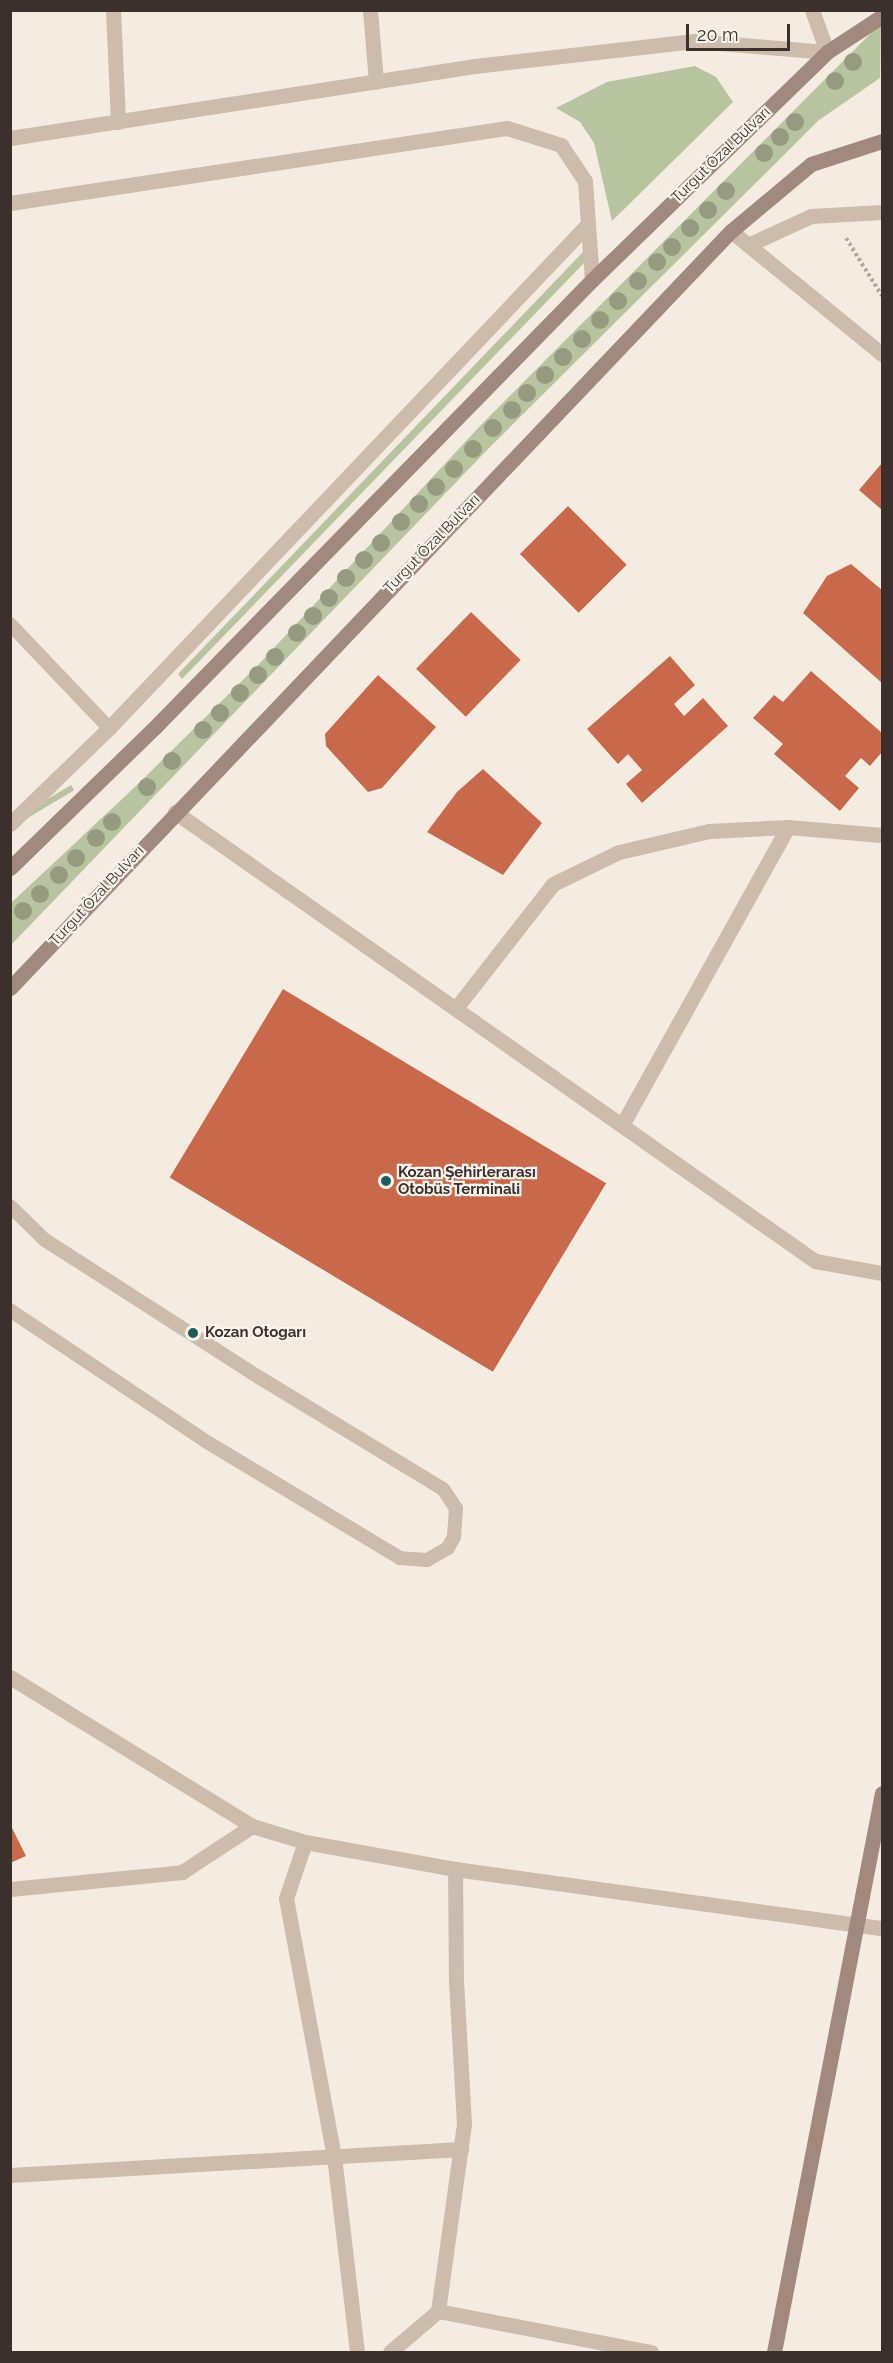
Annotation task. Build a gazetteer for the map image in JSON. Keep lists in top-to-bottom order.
{
  "streets": {
    "main road": ["Turgut Özal Bulvarı"]
  },
  "places": ["Kozan Şehirlerarası Otobüs Terminali", "Kozan Otogarı"],
  "scale_bar": "20 m"
}
